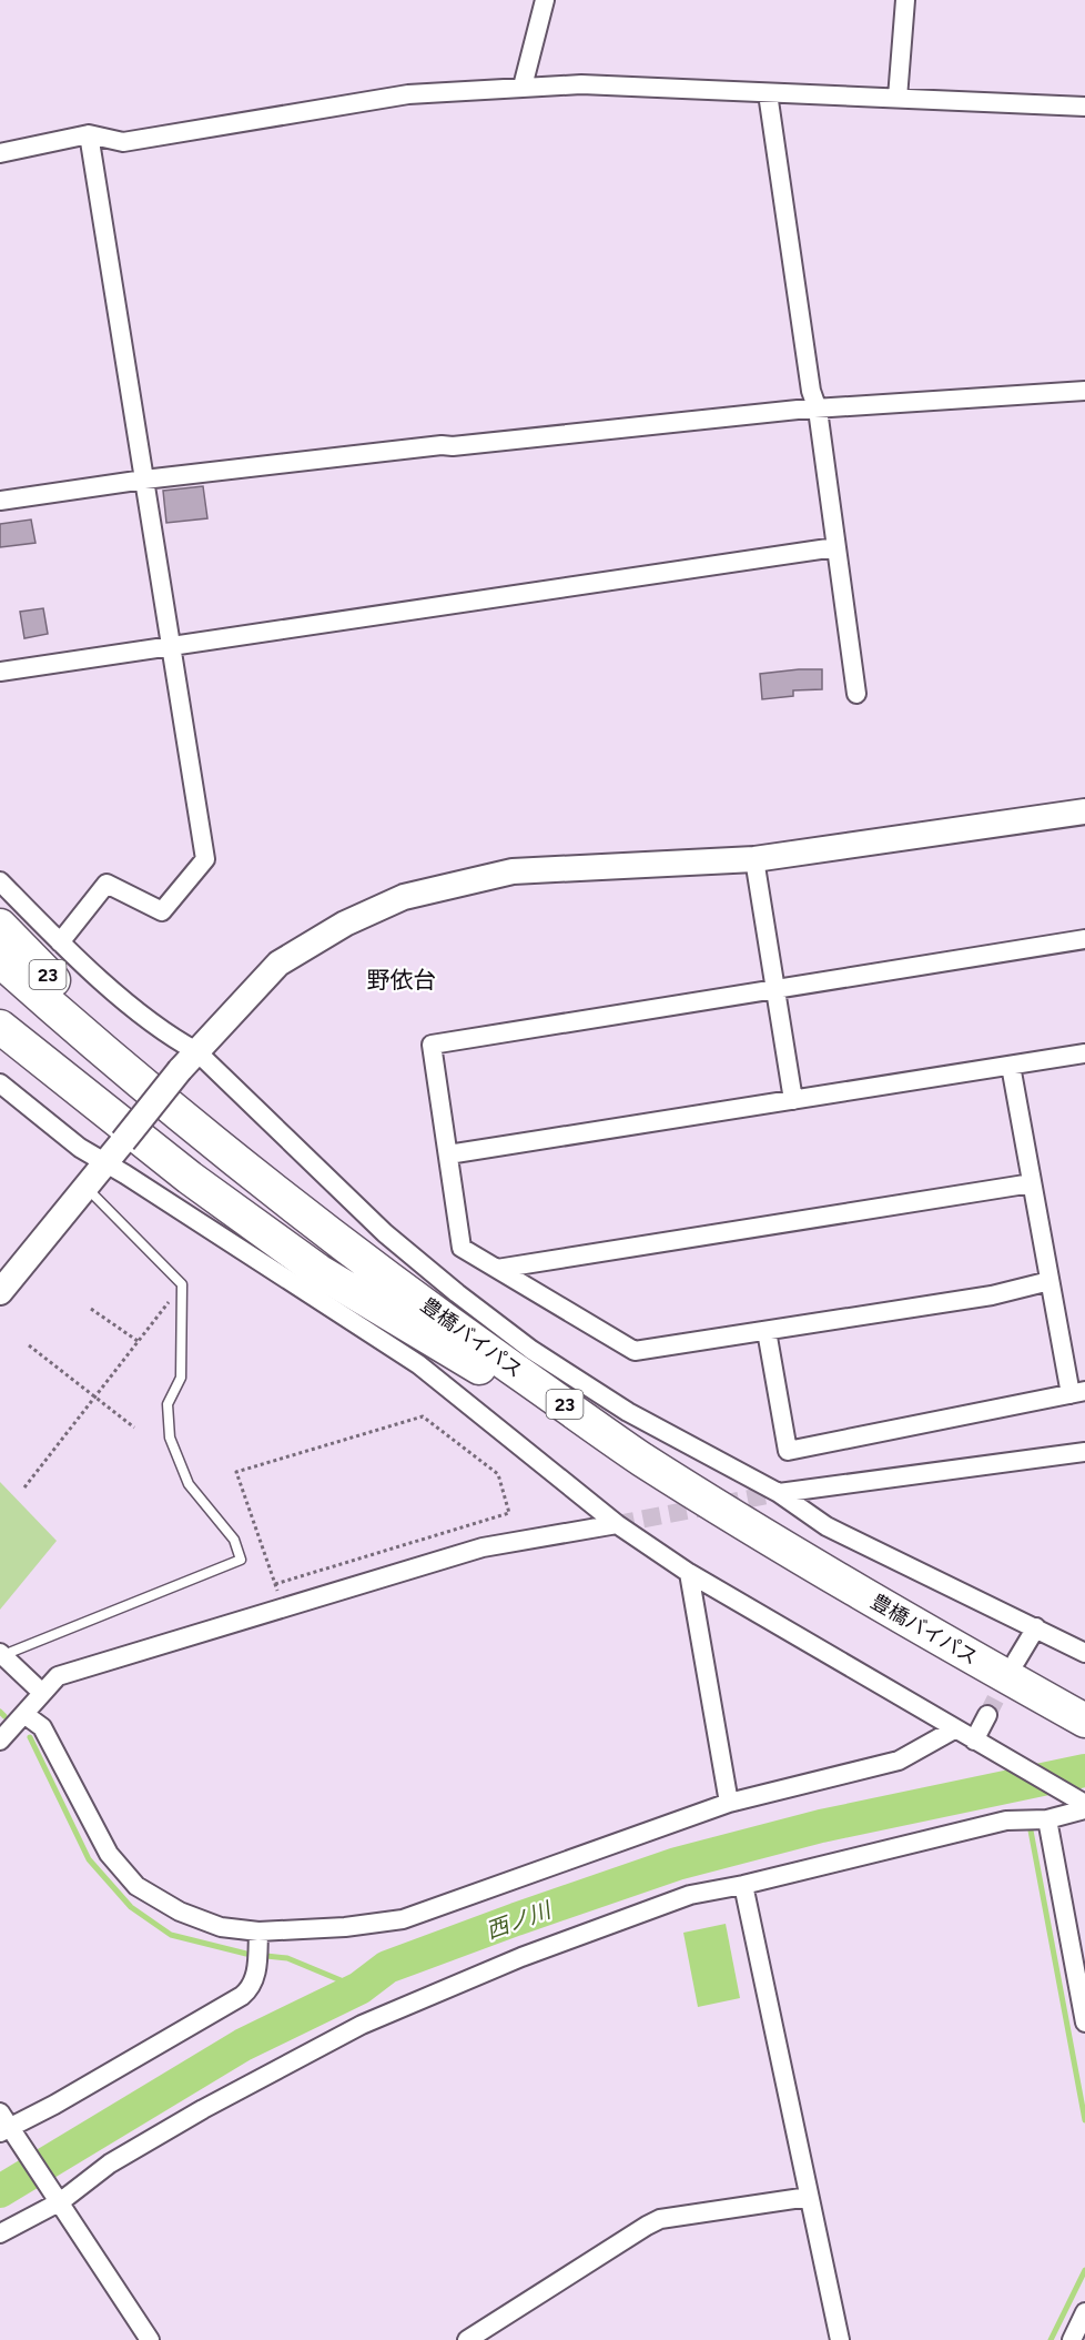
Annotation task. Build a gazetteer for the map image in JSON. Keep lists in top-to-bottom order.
{
  "streets": {
    "highway": ["23", "豊橋バイパス"]
  },
  "crossings": [
    ["23", "豊橋バイパス"]
  ],
  "districts": ["野依台"],
  "water": ["西ノ川"]
}
